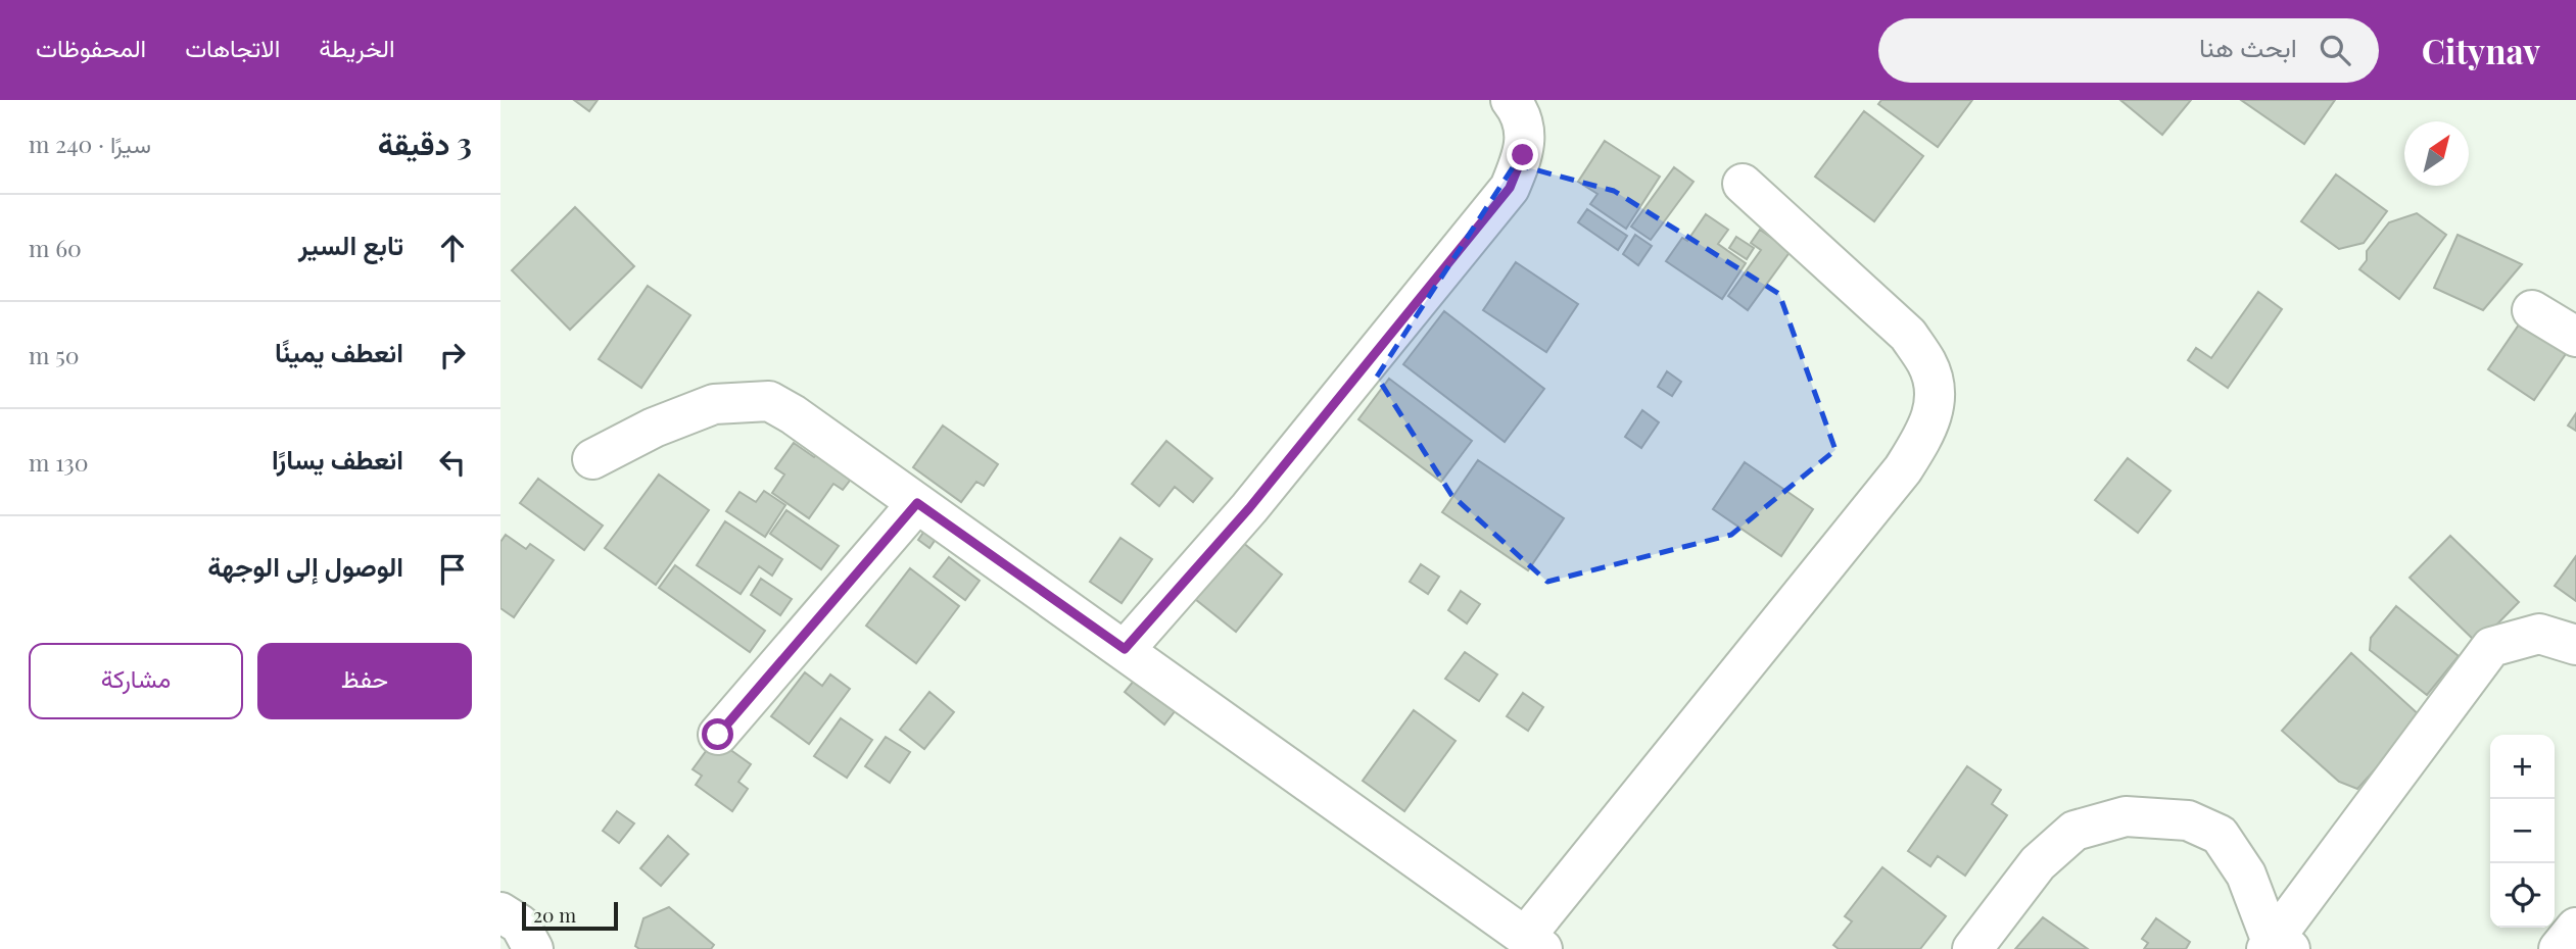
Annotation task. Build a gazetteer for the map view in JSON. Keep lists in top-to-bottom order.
{
  "scale_bar": "20 m",
  "north": "top right",
  "page": {
    "header": "Citynav",
    "search": "ابحث هنا",
    "nav": ["الخريطة", "الاتجاهات", "المحفوظات"],
    "heading": ["3 دقيقة", "سيرًا · 240 m"],
    "list": [
      ["تابع السير", "60 m"],
      ["انعطف يمينًا", "50 m"],
      ["انعطف يسارًا", "130 m"],
      "الوصول إلى الوجهة"
    ],
    "buttons": ["حفظ", "مشاركة"],
    "map_buttons": ["+", "−"],
    "scale": "20 m"
  }
}
